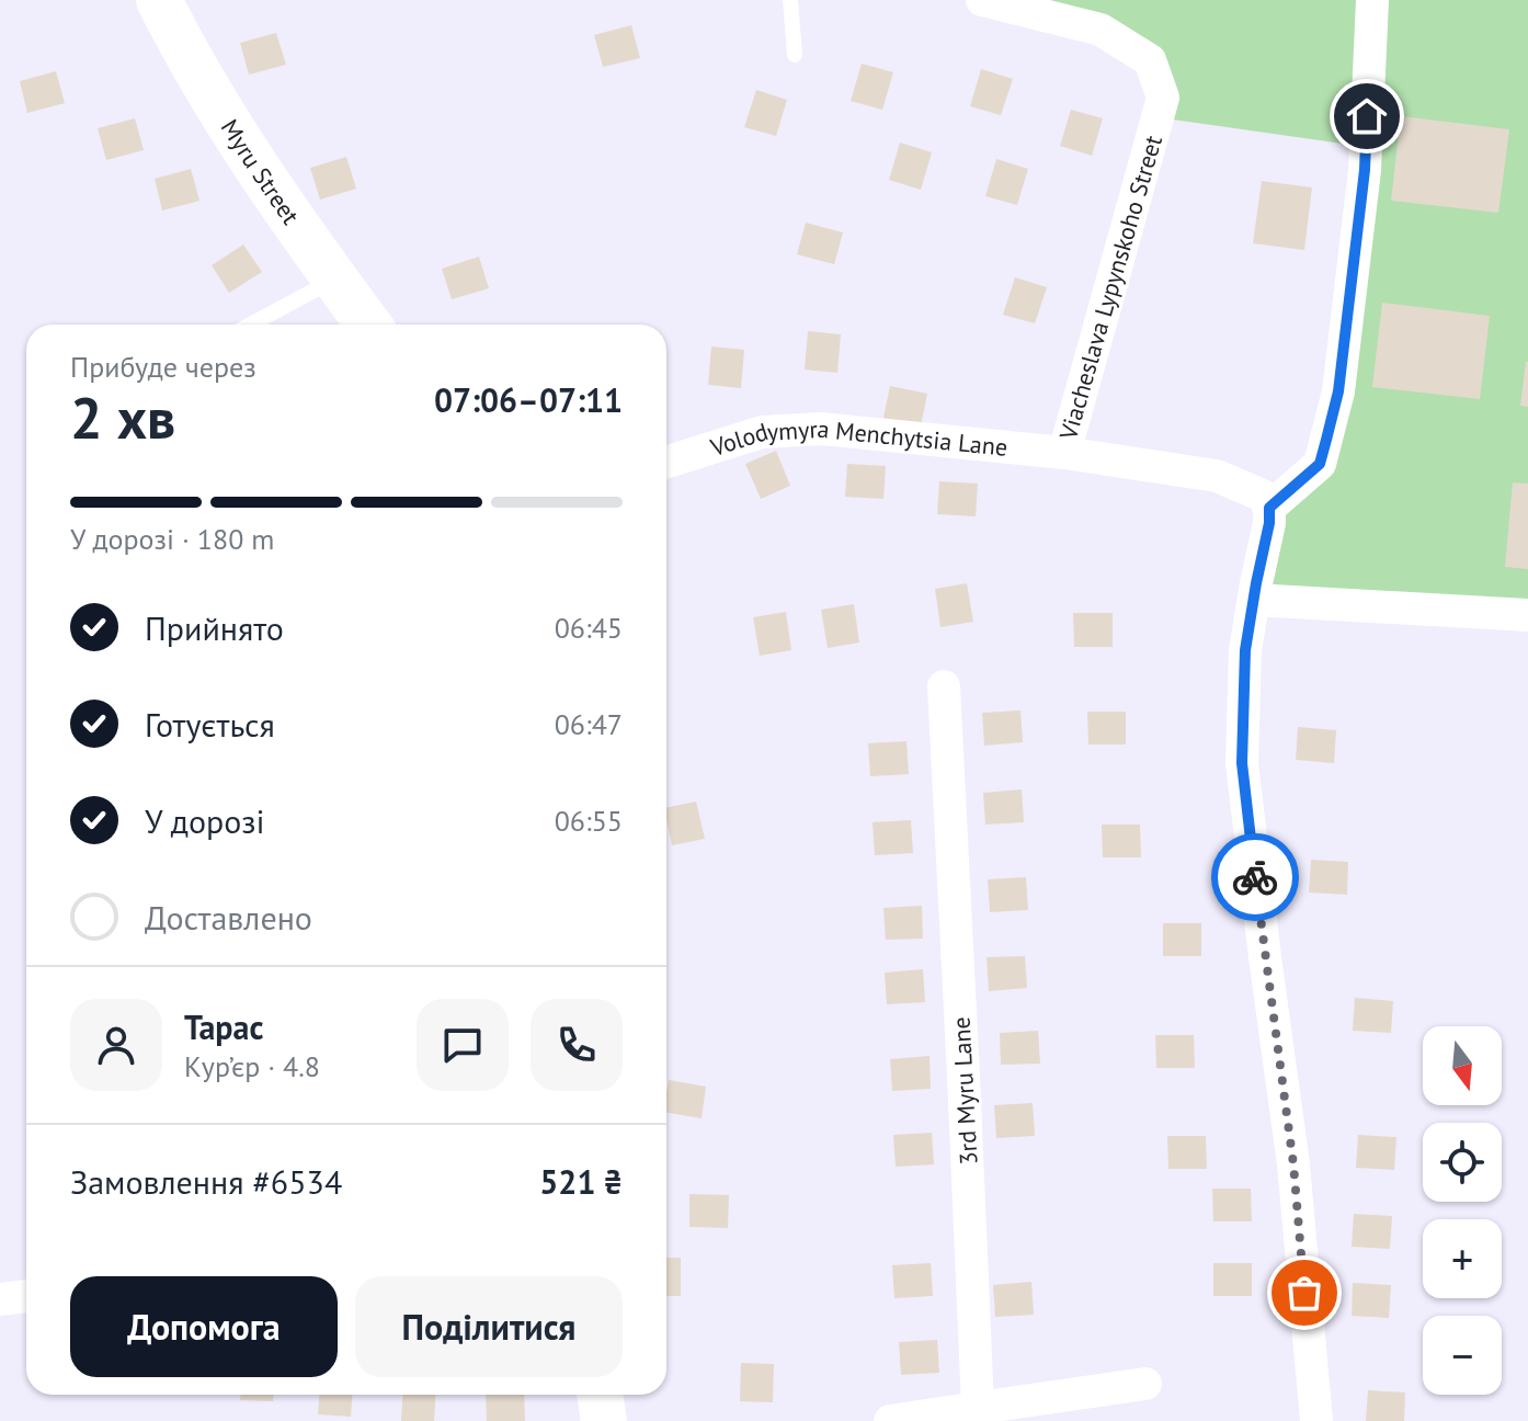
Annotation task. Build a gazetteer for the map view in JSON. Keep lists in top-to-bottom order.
{
  "streets": {
    "street": [
      "Myru Street",
      "Viacheslava Lypynskoho Street",
      "Volodymyra Menchytsia Lane",
      "3rd Myru Lane"
    ]
  },
  "crossings": [
    ["Viacheslava Lypynskoho Street", "Volodymyra Menchytsia Lane"]
  ],
  "north": "bottom",
  "page": {
    "heading": ["2 хв", "Прибуде через", "07:06–07:11"],
    "panel": [
      "Тарас",
      "Кур’єр · 4.8",
      "Замовлення #6534",
      "521 ₴"
    ],
    "bar": "У дорозі · 180 m",
    "list": [
      ["Прийнято", "06:45"],
      ["Готується", "06:47"],
      ["У дорозі", "06:55"],
      "Доставлено"
    ],
    "map_buttons": ["+", "−"],
    "buttons": ["Допомога", "Поділитися"]
  }
}
